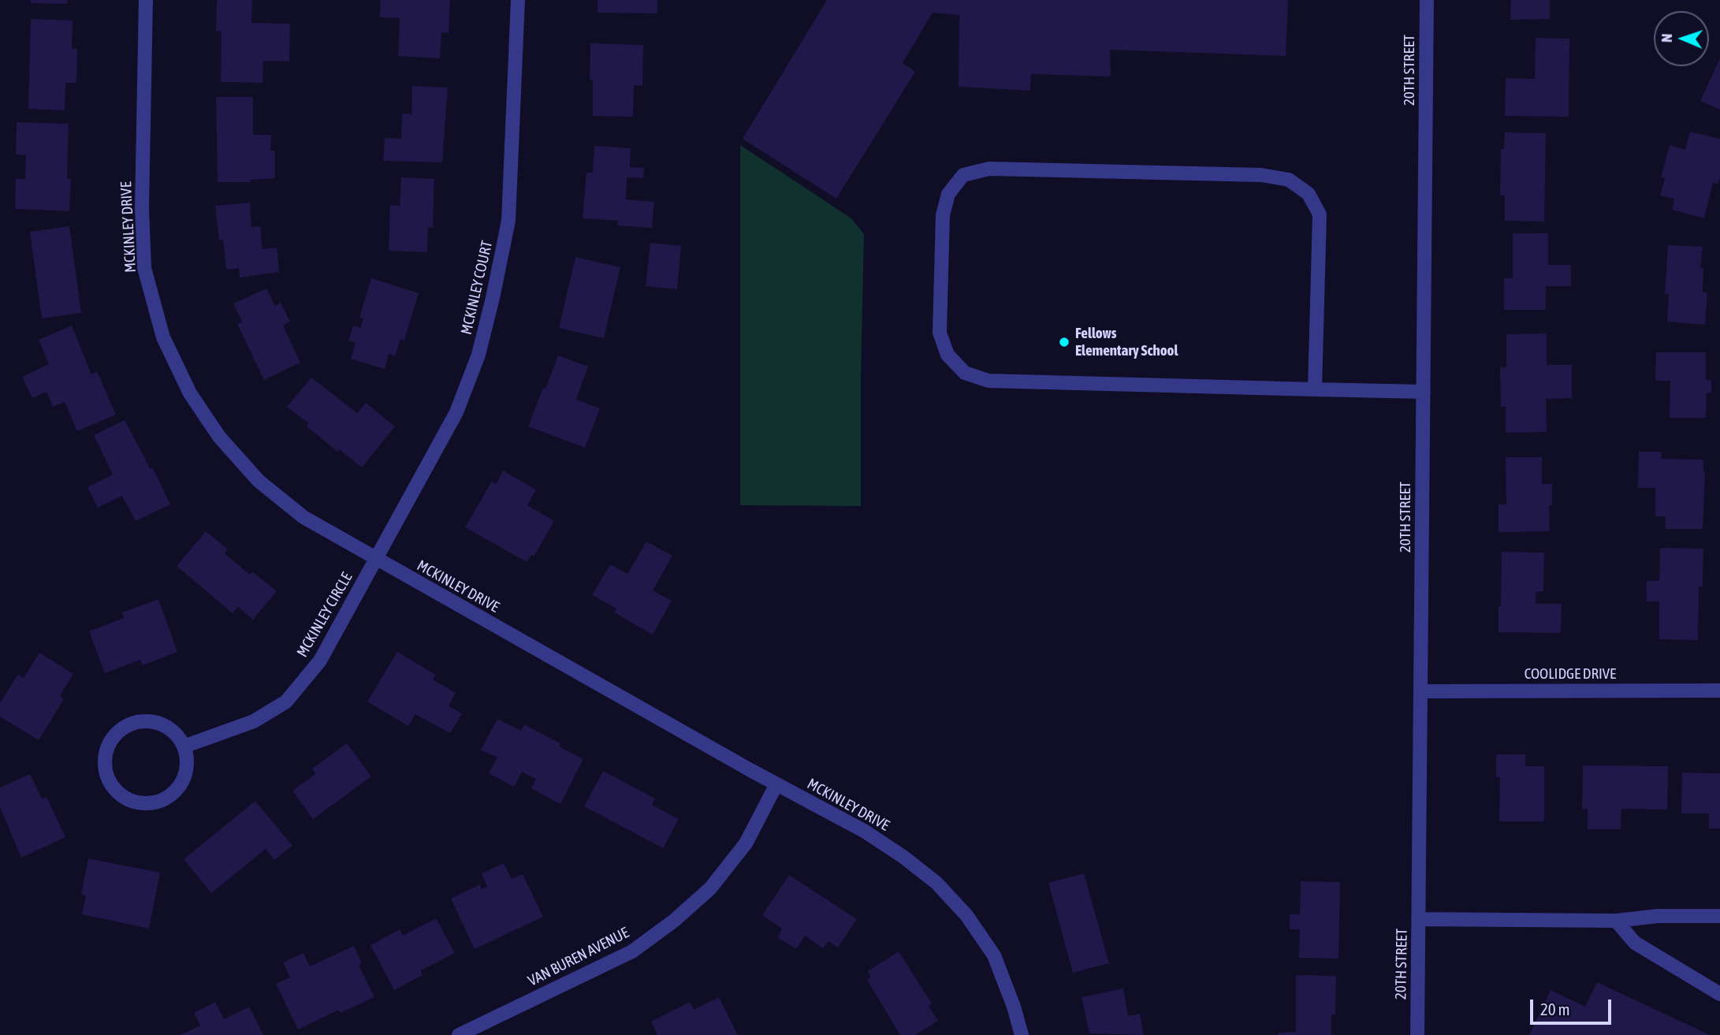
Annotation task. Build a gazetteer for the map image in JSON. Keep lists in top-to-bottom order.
{
  "streets": {
    "street": [
      "20TH STREET",
      "MCKINLEY DRIVE",
      "MCKINLEY COURT",
      "MCKINLEY CIRCLE",
      "COOLIDGE DRIVE",
      "VAN BUREN AVENUE"
    ]
  },
  "crossings": [
    ["20TH STREET", "COOLIDGE DRIVE"],
    ["MCKINLEY DRIVE", "MCKINLEY COURT"],
    ["MCKINLEY DRIVE", "MCKINLEY CIRCLE"],
    ["MCKINLEY DRIVE", "VAN BUREN AVENUE"],
    ["MCKINLEY COURT", "MCKINLEY CIRCLE"]
  ],
  "places": ["Fellows Elementary School"],
  "scale_bar": "20 m",
  "north": "left"
}
